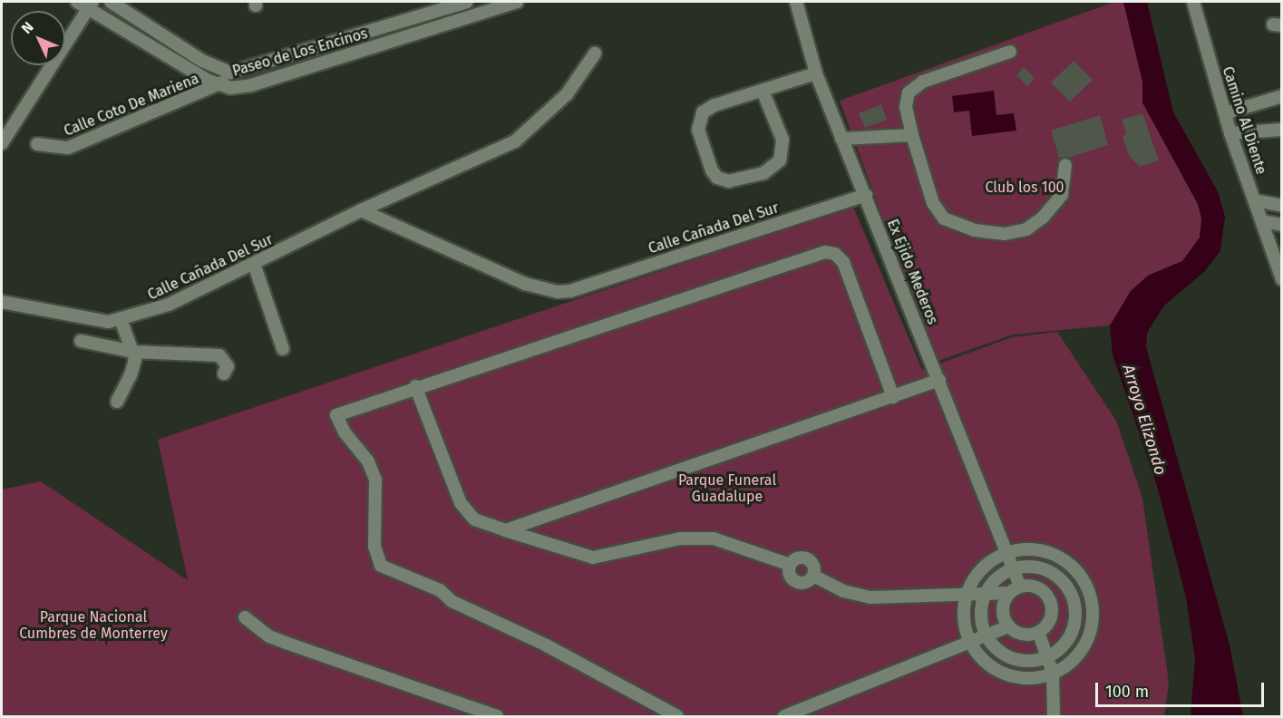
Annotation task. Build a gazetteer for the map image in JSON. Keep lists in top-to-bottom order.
{
  "streets": {
    "street": [
      "Paseo de Los Encinos",
      "Calle Coto De Mariena",
      "Camino Al Diente",
      "Calle Cañada Del Sur",
      "Ex Ejido Mederos"
    ]
  },
  "crossings": [
    ["Paseo de Los Encinos", "Calle Coto De Mariena"],
    ["Calle Cañada Del Sur", "Ex Ejido Mederos"]
  ],
  "water": ["Arroyo Elizondo"],
  "parks": ["Club los 100", "Parque Funeral Guadalupe", "Parque Nacional Cumbres de Monterrey"],
  "scale_bar": "100 m",
  "north": "top left"
}
